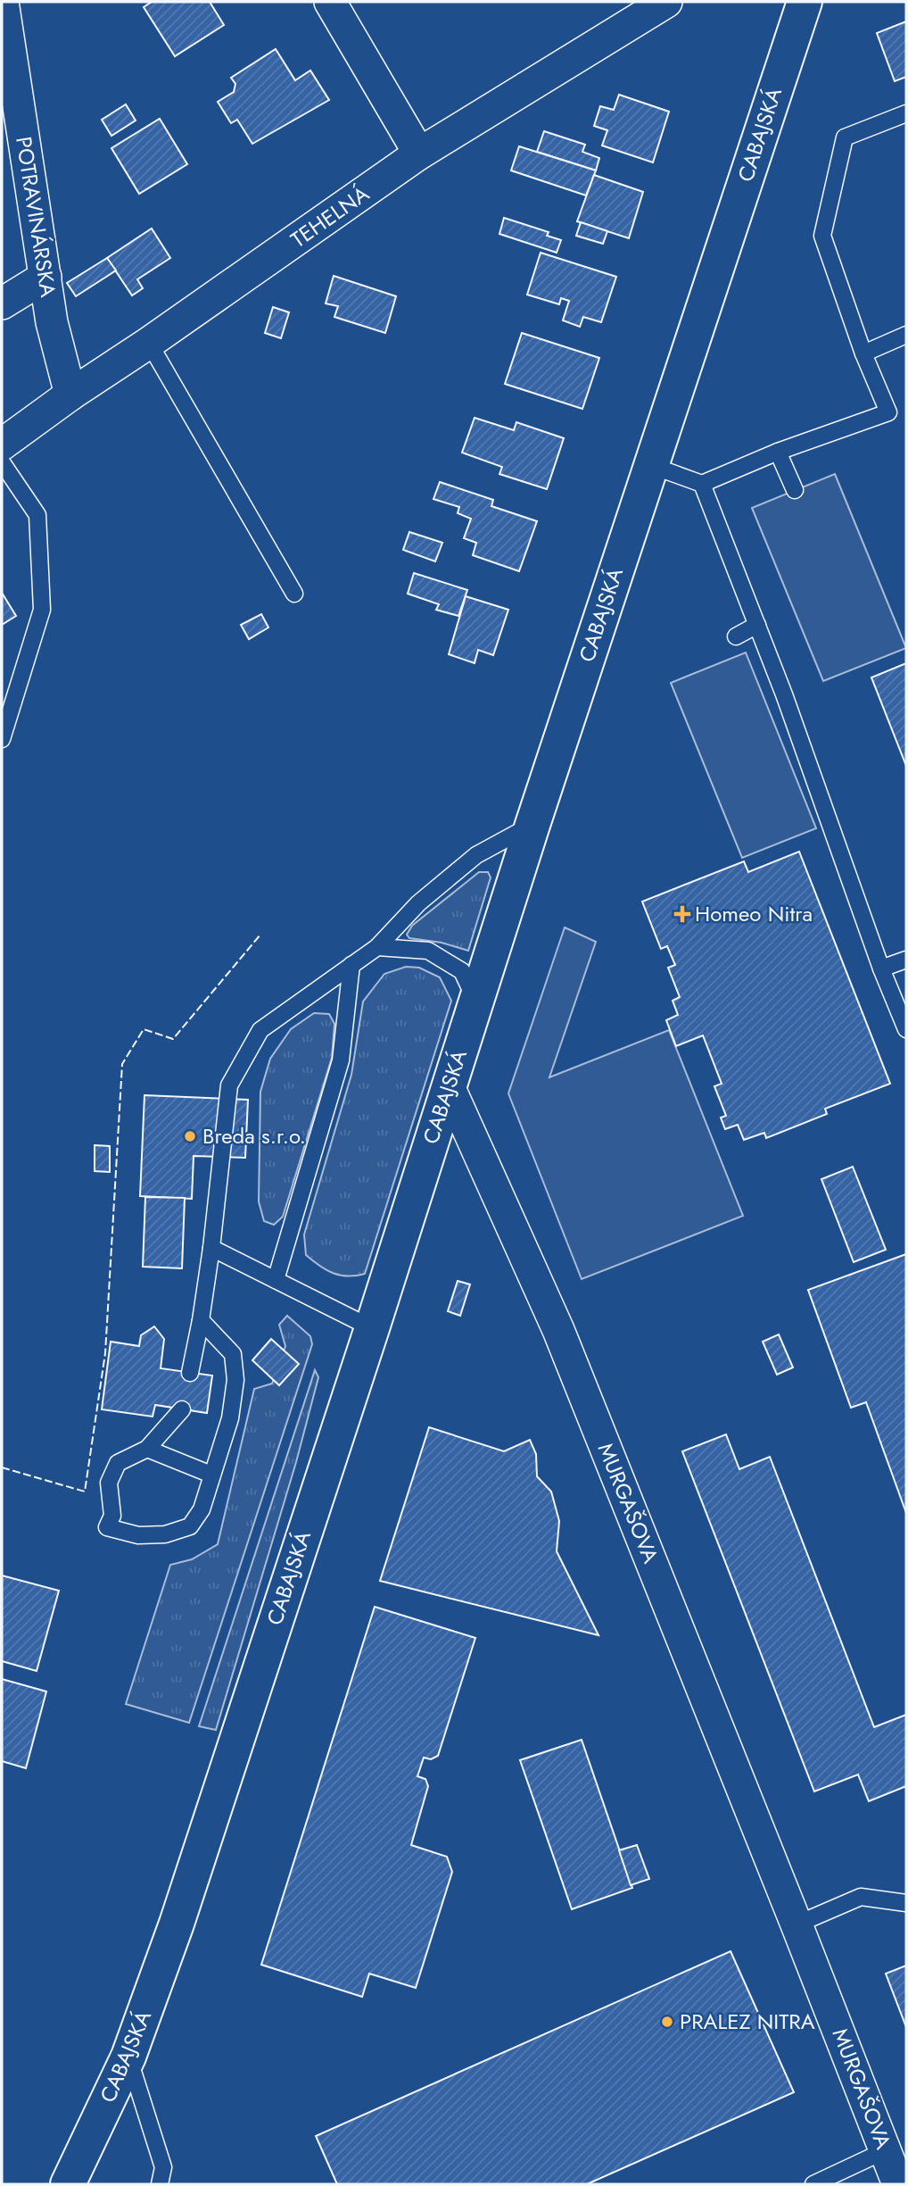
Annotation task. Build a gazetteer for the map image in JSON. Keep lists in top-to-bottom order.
{
  "streets": {
    "main road": ["CABAJSKÁ"],
    "street": ["POTRAVINÁRSKA", "TEHELNÁ", "MURGAŠOVA"]
  },
  "crossings": [
    ["CABAJSKÁ", "MURGAŠOVA"],
    ["POTRAVINÁRSKA", "TEHELNÁ"]
  ],
  "places": {
    "health": ["Homeo Nitra"],
    "other": ["Breda s.r.o.", "PRALEZ NITRA"]
  }
}
